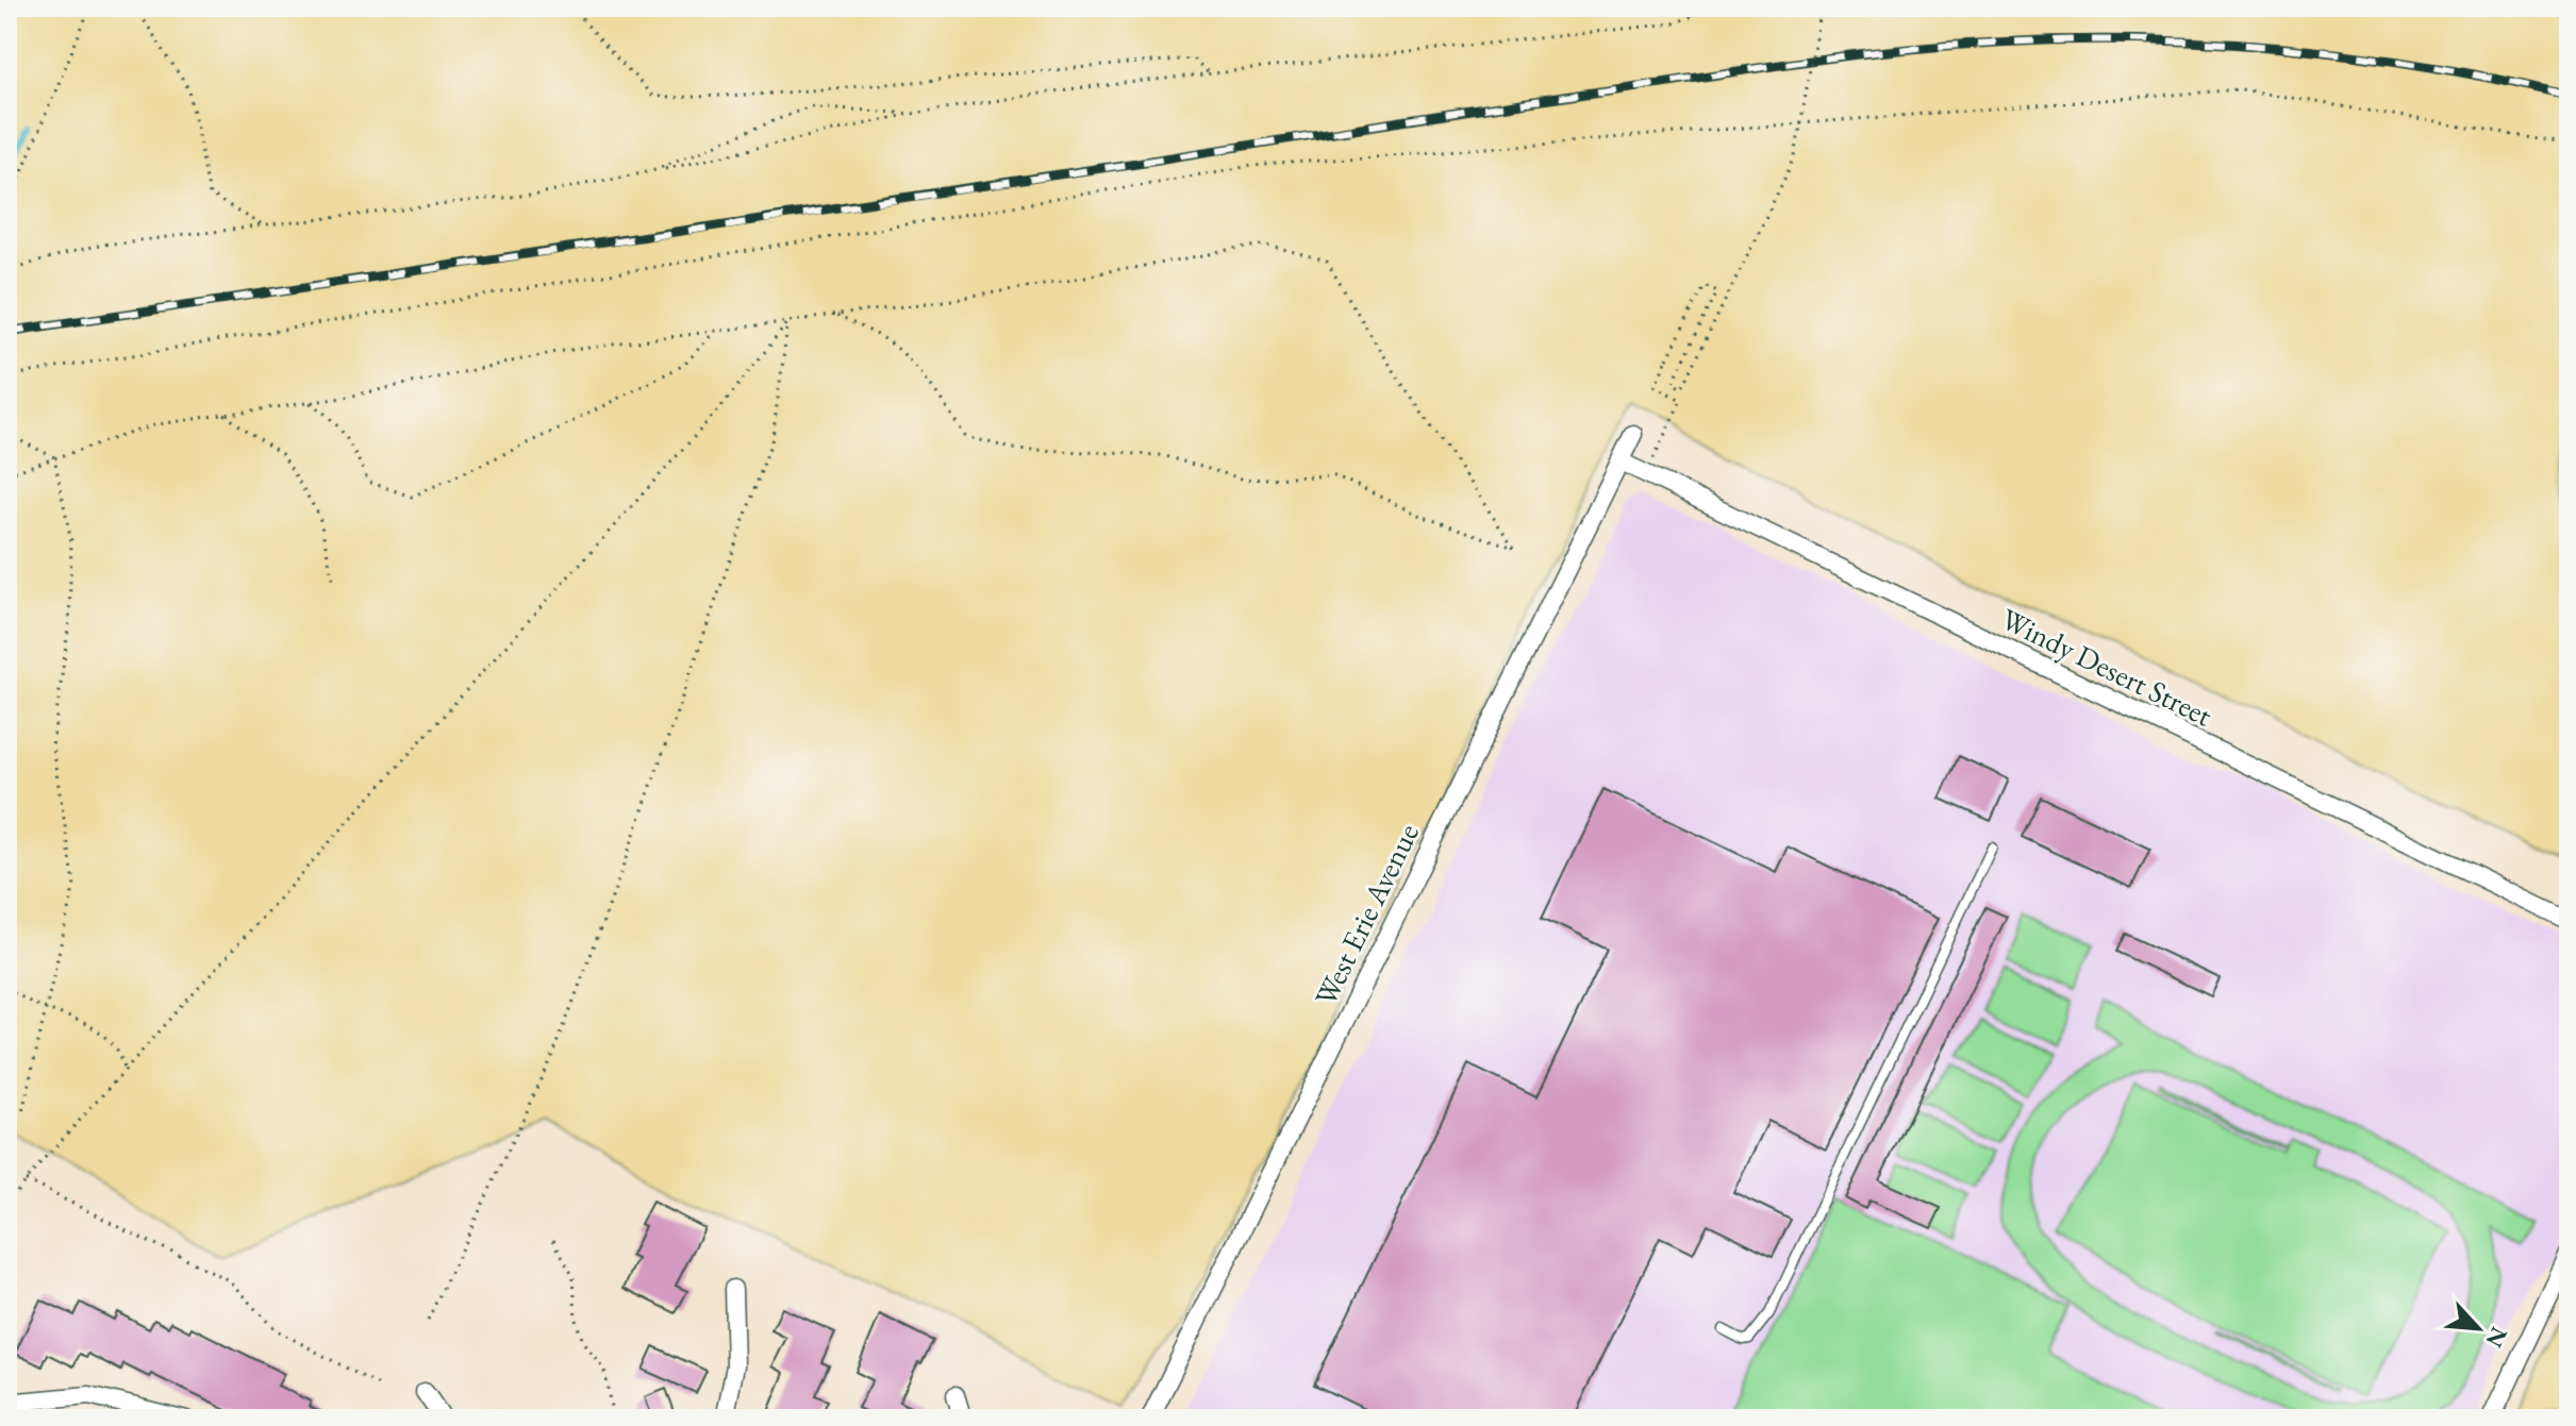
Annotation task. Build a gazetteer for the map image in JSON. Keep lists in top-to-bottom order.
{
  "streets": {
    "street": ["Windy Desert Street", "West Erie Avenue"]
  },
  "crossings": [
    ["Windy Desert Street", "West Erie Avenue"]
  ],
  "north": "bottom right"
}
